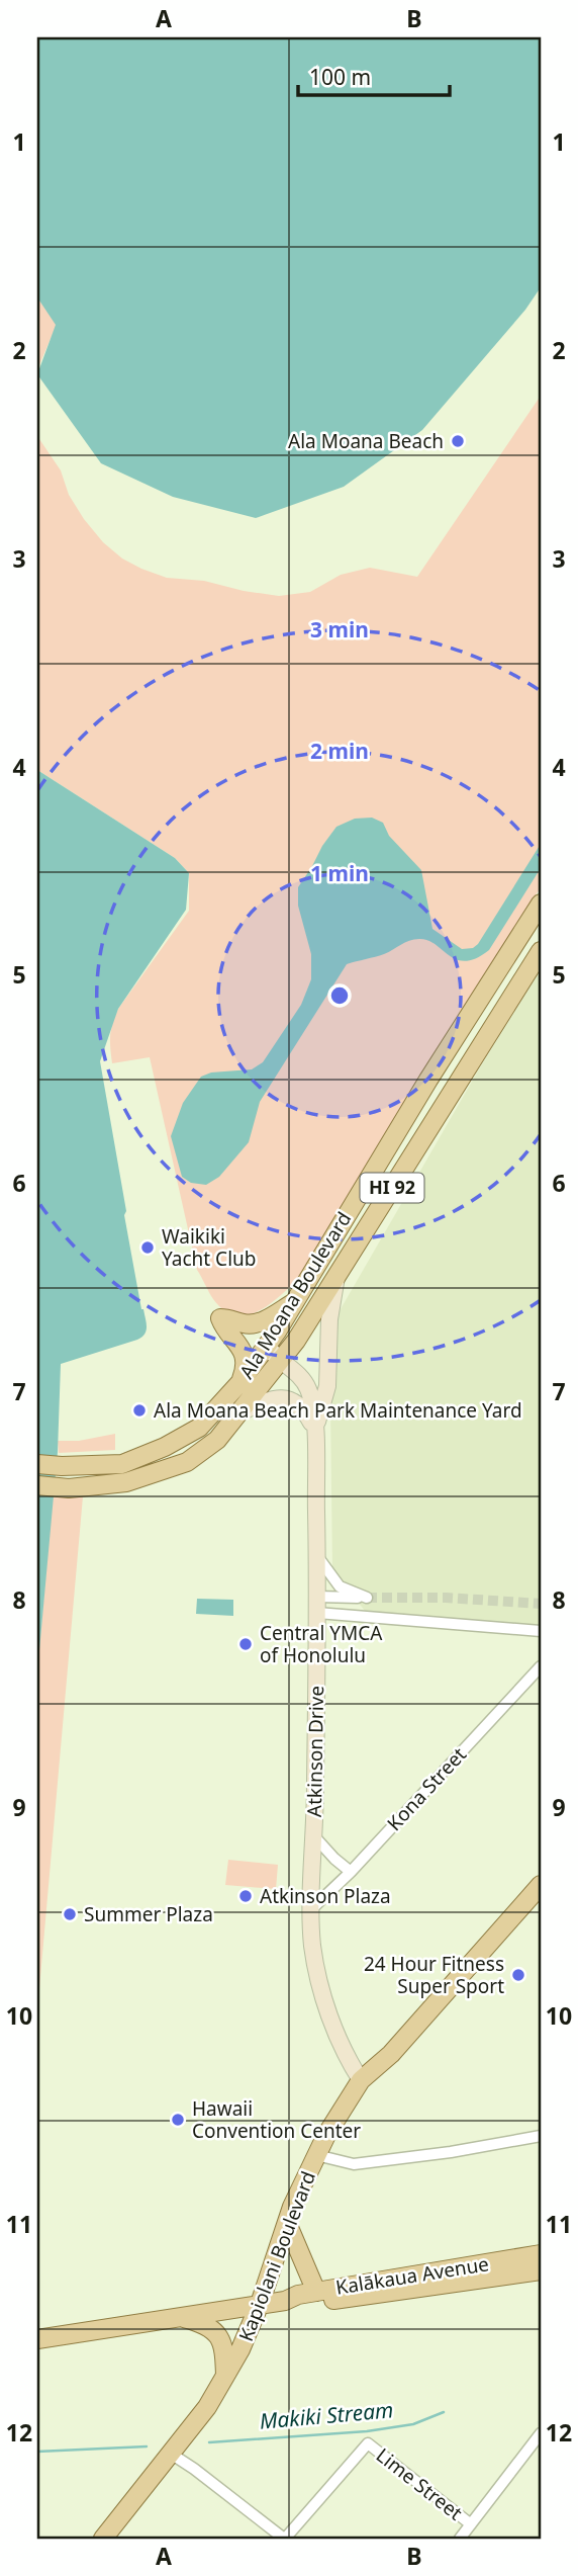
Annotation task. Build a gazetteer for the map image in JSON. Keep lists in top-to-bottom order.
{
  "streets": {
    "main road": [
      "HI 92",
      "Ala Moana Boulevard",
      "Kapiolani Boulevard",
      "Kalākaua Avenue"
    ],
    "street": ["Atkinson Drive", "Kona Street", "Lime Street"]
  },
  "crossings": [
    ["Ala Moana Boulevard", "Atkinson Drive"],
    ["Atkinson Drive", "Kona Street"],
    ["Atkinson Drive", "Kapiolani Boulevard"],
    ["Kapiolani Boulevard", "Kalākaua Avenue"]
  ],
  "water": ["Makiki Stream"],
  "places": [
    "Ala Moana Beach",
    "Waikiki Yacht Club",
    "Ala Moana Beach Park Maintenance Yard",
    "Central YMCA of Honolulu",
    "Atkinson Plaza",
    "Summer Plaza",
    "24 Hour Fitness Super Sport",
    "Hawaii Convention Center"
  ],
  "scale_bar": "100 m",
  "grid": {
    "columns": ["A", "B"],
    "rows": [
      "1",
      "2",
      "3",
      "4",
      "5",
      "6",
      "7",
      "8",
      "9",
      "10",
      "11",
      "12"
    ]
  },
  "rings": ["3 min", "2 min", "1 min"]
}
